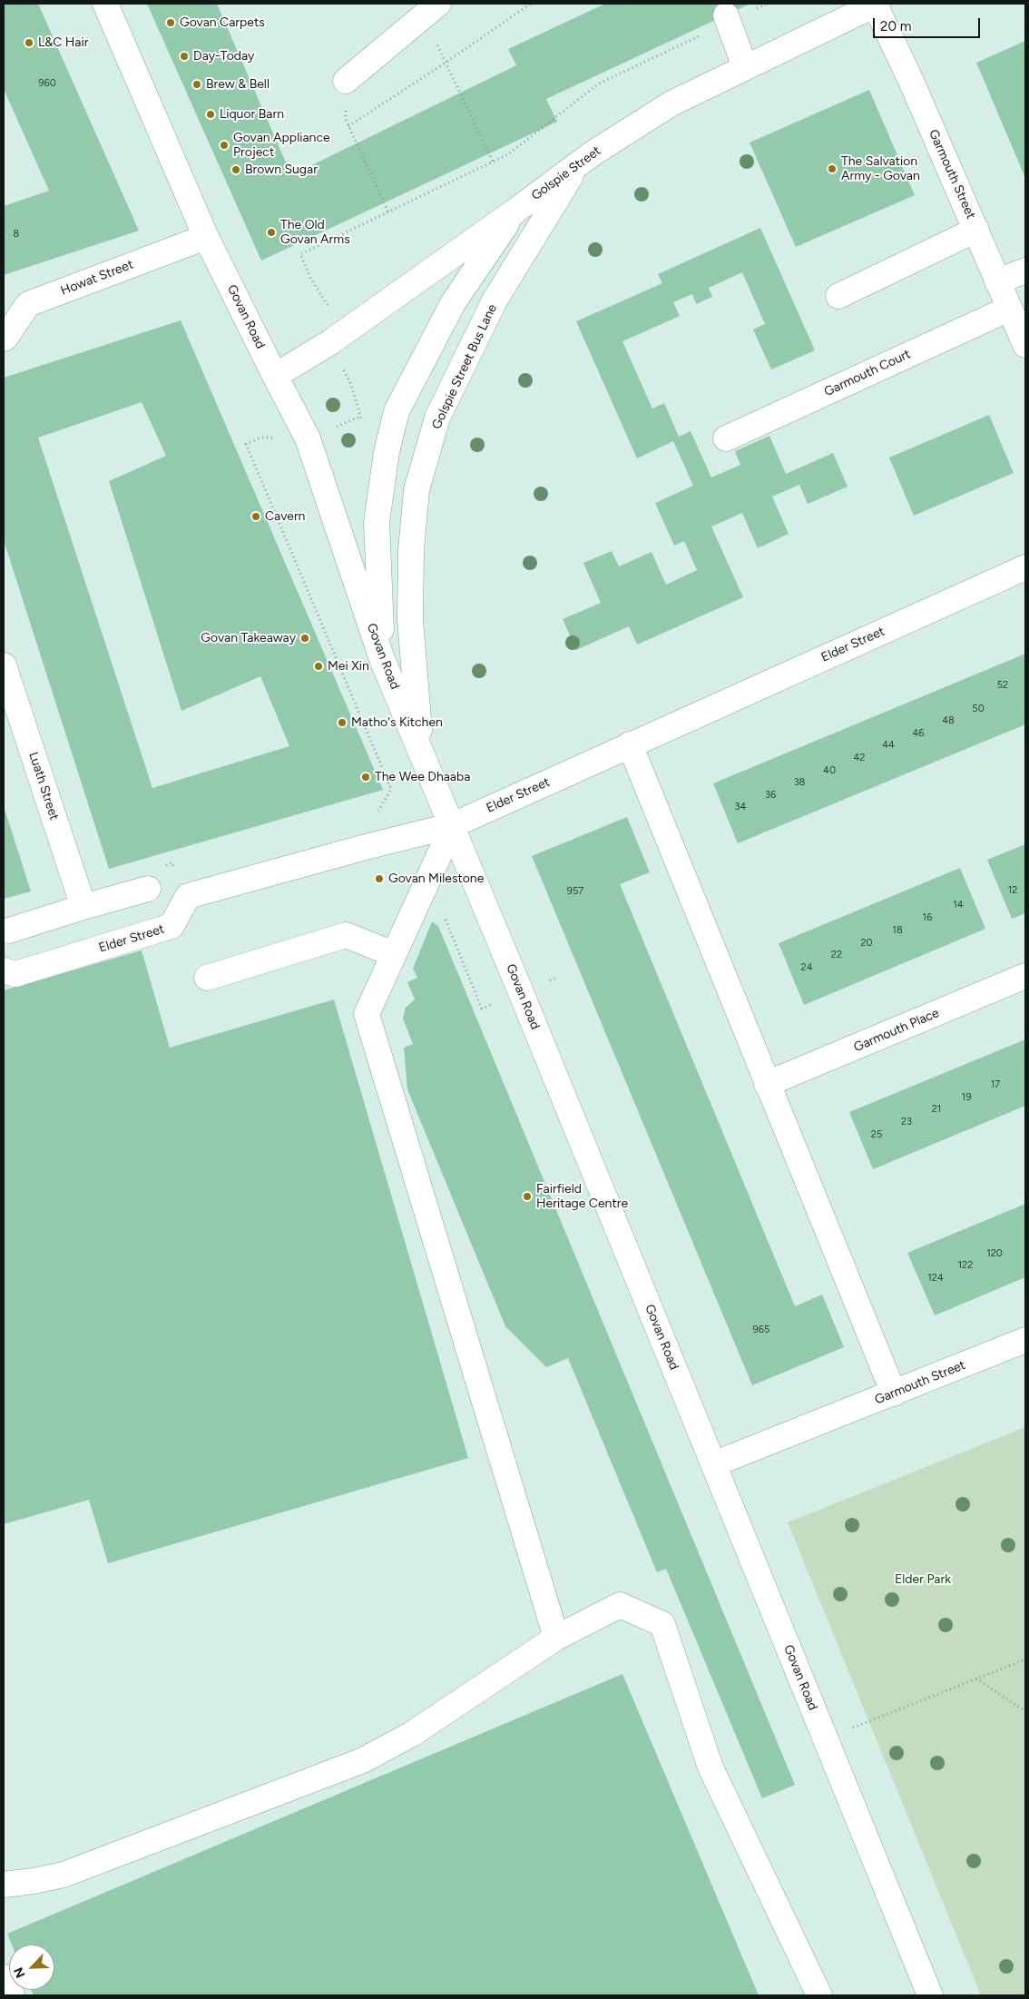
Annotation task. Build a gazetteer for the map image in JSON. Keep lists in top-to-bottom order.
{
  "streets": {
    "street": [
      "Golspie Street",
      "Garmouth Street",
      "Howat Street",
      "Govan Road",
      "Golspie Street Bus Lane",
      "Garmouth Court",
      "Elder Street",
      "Luath Street",
      "Garmouth Place"
    ]
  },
  "crossings": [
    ["Golspie Street", "Garmouth Street"],
    ["Golspie Street", "Govan Road"],
    ["Golspie Street", "Golspie Street Bus Lane"],
    ["Garmouth Street", "Govan Road"],
    ["Garmouth Street", "Garmouth Court"],
    ["Howat Street", "Govan Road"],
    ["Govan Road", "Golspie Street Bus Lane"],
    ["Govan Road", "Elder Street"]
  ],
  "parks": ["Elder Park"],
  "places": [
    "Govan Carpets",
    "L&C Hair",
    "Day-Today",
    "Brew & Bell",
    "Liquor Barn",
    "Govan Appliance Project",
    "The Salvation Army - Govan",
    "Brown Sugar",
    "The Old Govan Arms",
    "Cavern",
    "Govan Takeaway",
    "Mei Xin",
    "Matho's Kitchen",
    "The Wee Dhaaba",
    "Govan Milestone",
    "Fairfield Heritage Centre"
  ],
  "house_numbers": [
    "960",
    "8",
    "52",
    "50",
    "48",
    "46",
    "44",
    "42",
    "40",
    "38",
    "36",
    "34",
    "12",
    "957",
    "14",
    "16",
    "18",
    "20",
    "22",
    "24",
    "17",
    "19",
    "21",
    "23",
    "25",
    "120",
    "122",
    "124",
    "965"
  ],
  "scale_bar": "20 m",
  "north": "bottom left"
}
